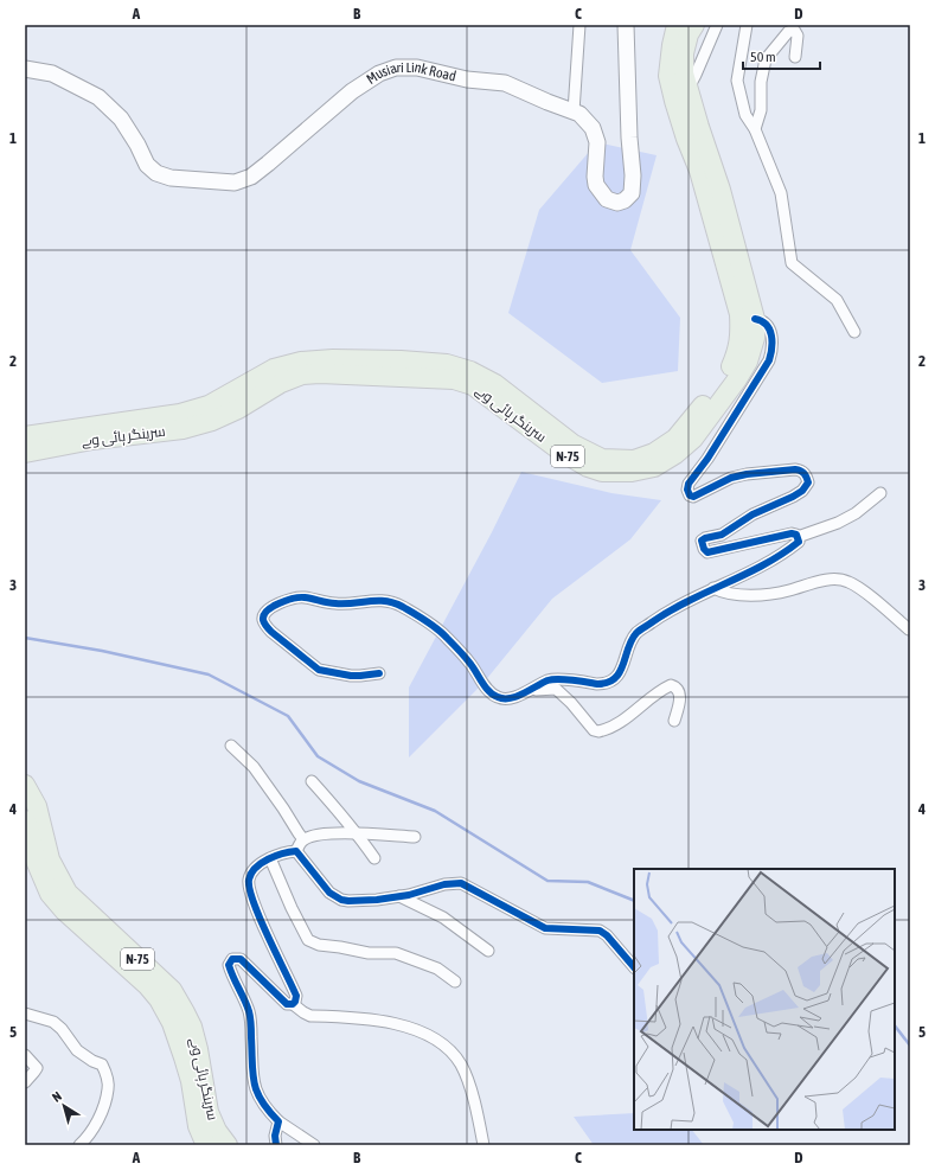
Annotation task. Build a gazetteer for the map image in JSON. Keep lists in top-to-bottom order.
{
  "streets": {
    "highway": ["سرینگر ہائی وے", "N-75"],
    "main road": ["Musiari Link Road"]
  },
  "scale_bar": "50 m",
  "north": "top left",
  "grid": {
    "columns": [
      "A",
      "B",
      "C",
      "D"
    ],
    "rows": [
      "1",
      "2",
      "3",
      "4",
      "5"
    ]
  }
}
